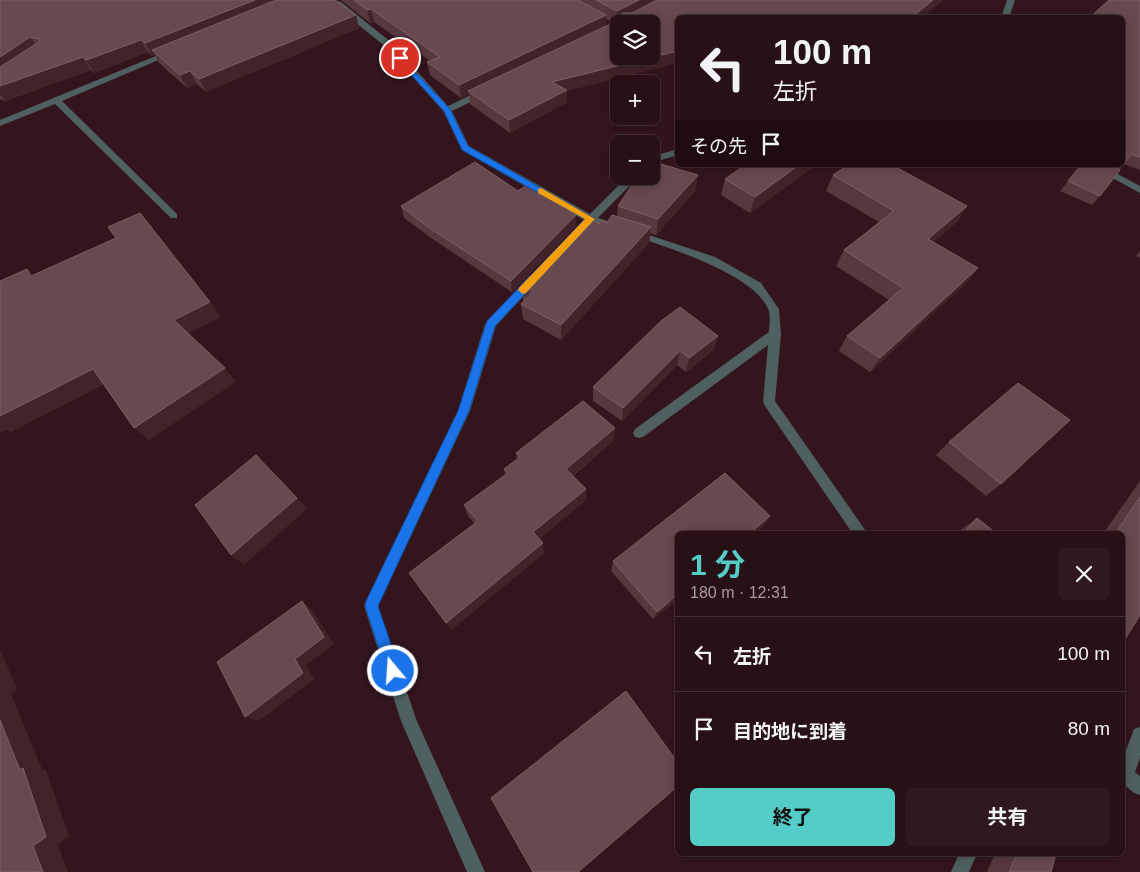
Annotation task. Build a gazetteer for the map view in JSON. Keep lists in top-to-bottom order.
{
  "page": {
    "map_buttons": ["+", "−"],
    "turn": ["100 m", "左折"],
    "then": "その先",
    "heading": ["1 分", "180 m · 12:31"],
    "list": [
      {
        "name": "左折",
        "value": "100 m"
      },
      {
        "name": "目的地に到着",
        "value": "80 m"
      }
    ],
    "buttons": ["終了", "共有"]
  }
}
